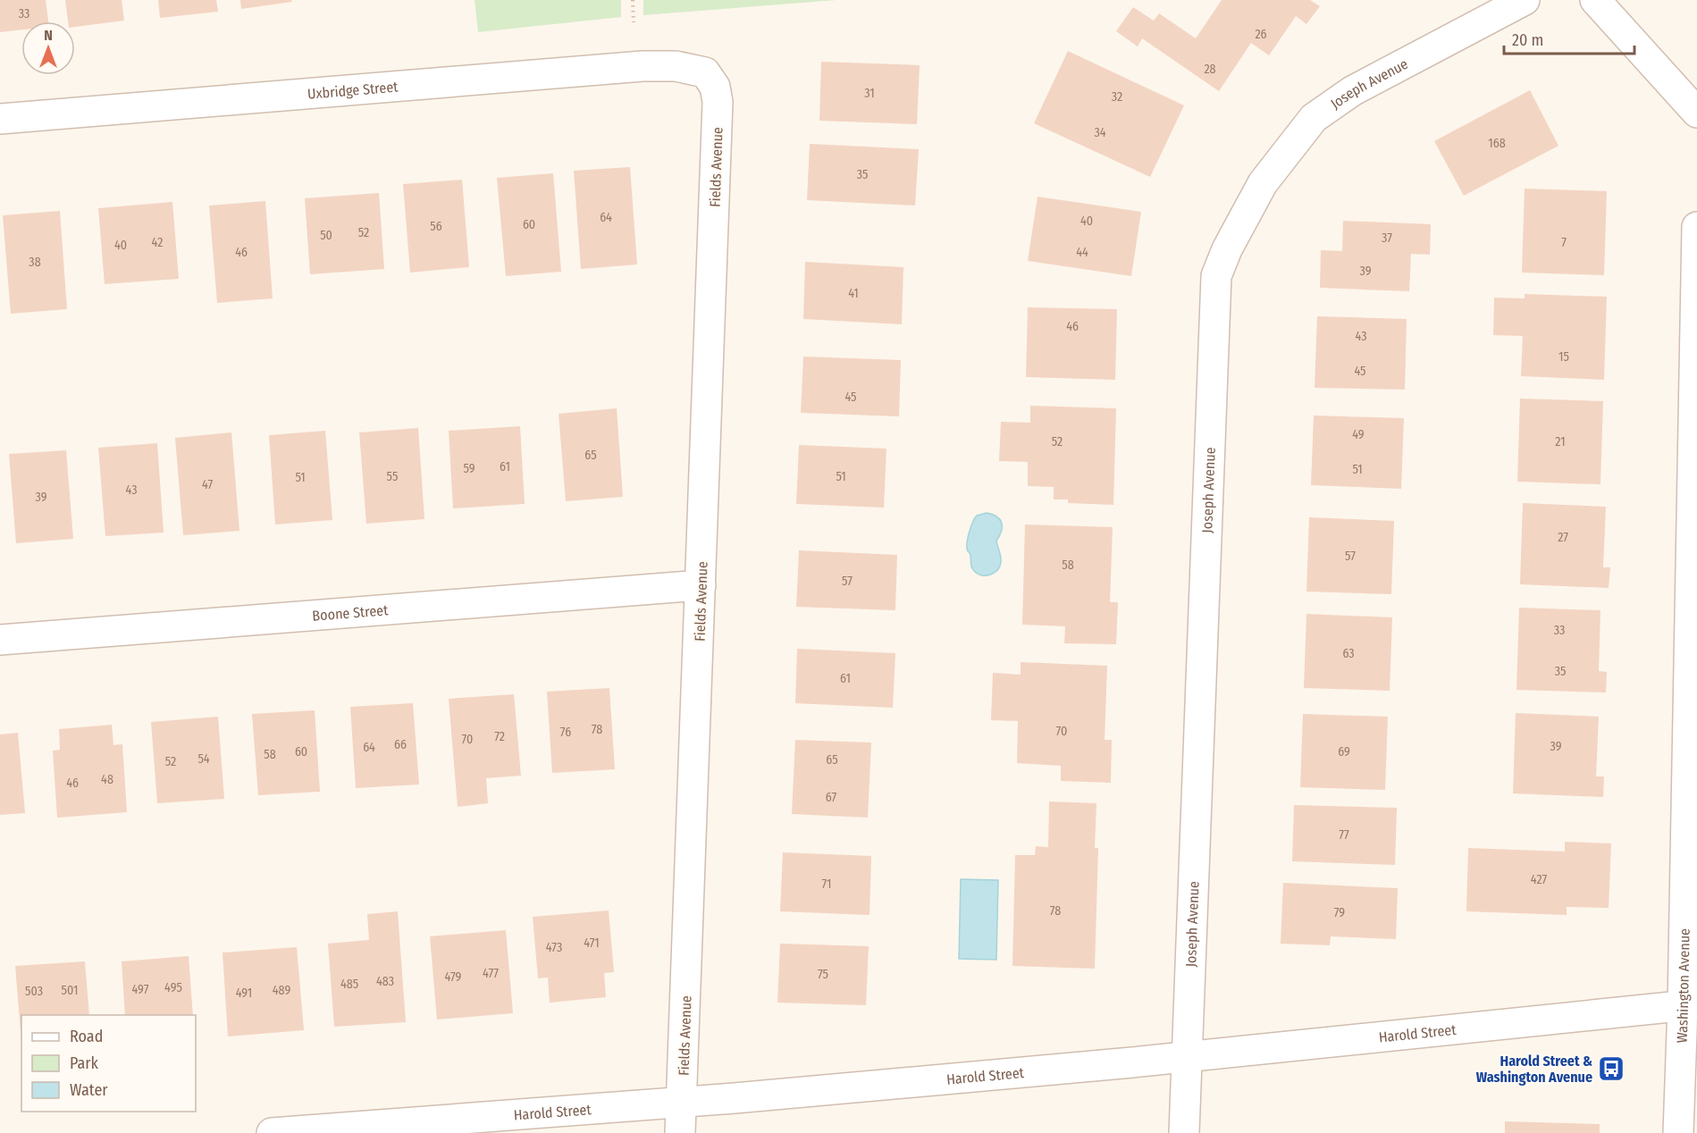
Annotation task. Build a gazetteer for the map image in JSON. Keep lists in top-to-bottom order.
{
  "streets": {
    "street": [
      "Joseph Avenue",
      "Uxbridge Street",
      "Fields Avenue",
      "Boone Street",
      "Washington Avenue",
      "Harold Street"
    ]
  },
  "crossings": [
    ["Joseph Avenue", "Harold Street"],
    ["Uxbridge Street", "Fields Avenue"],
    ["Fields Avenue", "Boone Street"],
    ["Fields Avenue", "Harold Street"],
    ["Washington Avenue", "Harold Street"]
  ],
  "places": {
    "bus stop": ["Harold Street & Washington Avenue"]
  },
  "house_numbers": [
    "33",
    "26",
    "28",
    "31",
    "32",
    "34",
    "168",
    "35",
    "64",
    "40",
    "60",
    "56",
    "52",
    "50",
    "37",
    "42",
    "7",
    "40",
    "46",
    "44",
    "38",
    "39",
    "41",
    "46",
    "43",
    "15",
    "45",
    "45",
    "49",
    "52",
    "21",
    "65",
    "61",
    "59",
    "51",
    "55",
    "51",
    "51",
    "47",
    "43",
    "39",
    "27",
    "57",
    "58",
    "57",
    "33",
    "63",
    "35",
    "61",
    "78",
    "70",
    "76",
    "72",
    "70",
    "66",
    "39",
    "64",
    "60",
    "69",
    "58",
    "54",
    "65",
    "52",
    "48",
    "46",
    "67",
    "77",
    "427",
    "71",
    "78",
    "79",
    "471",
    "473",
    "477",
    "75",
    "479",
    "483",
    "485",
    "495",
    "497",
    "501",
    "489",
    "503",
    "491"
  ],
  "legend": ["Road", "Park", "Water"],
  "scale_bar": "20 m",
  "north": "top"
}
